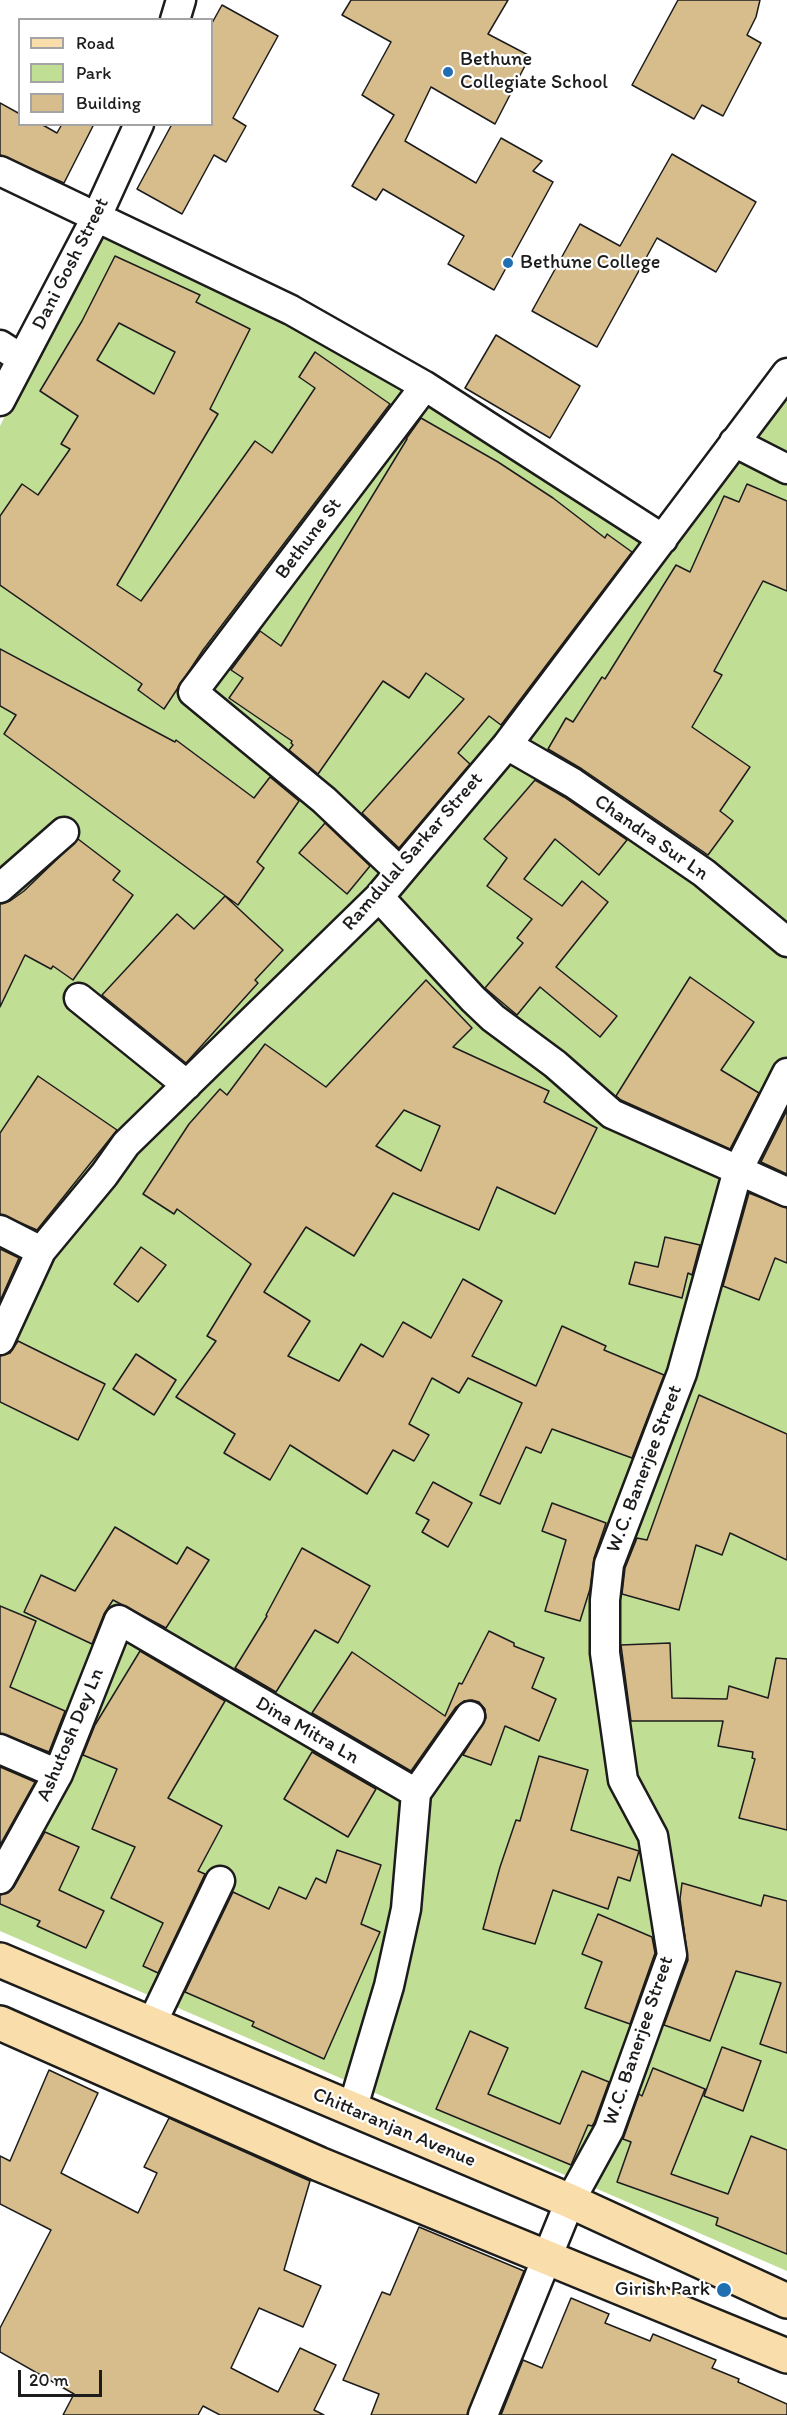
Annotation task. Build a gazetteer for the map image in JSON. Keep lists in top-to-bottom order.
{
  "streets": {
    "main road": ["Chittaranjan Avenue"],
    "street": [
      "Dani Gosh Street",
      "Bethune St",
      "Chandra Sur Ln",
      "Ramdulal Sarkar Street",
      "W.C. Banerjee Street",
      "Dina Mitra Ln",
      "Ashutosh Dey Ln"
    ]
  },
  "crossings": [
    ["Bethune St", "Ramdulal Sarkar Street"],
    ["Chandra Sur Ln", "Ramdulal Sarkar Street"],
    ["W.C. Banerjee Street", "Chittaranjan Avenue"],
    ["Dina Mitra Ln", "Ashutosh Dey Ln"]
  ],
  "places": ["Bethune Collegiate School", "Bethune College", "Girish Park"],
  "legend": ["Road", "Park", "Building"],
  "scale_bar": "20 m"
}
